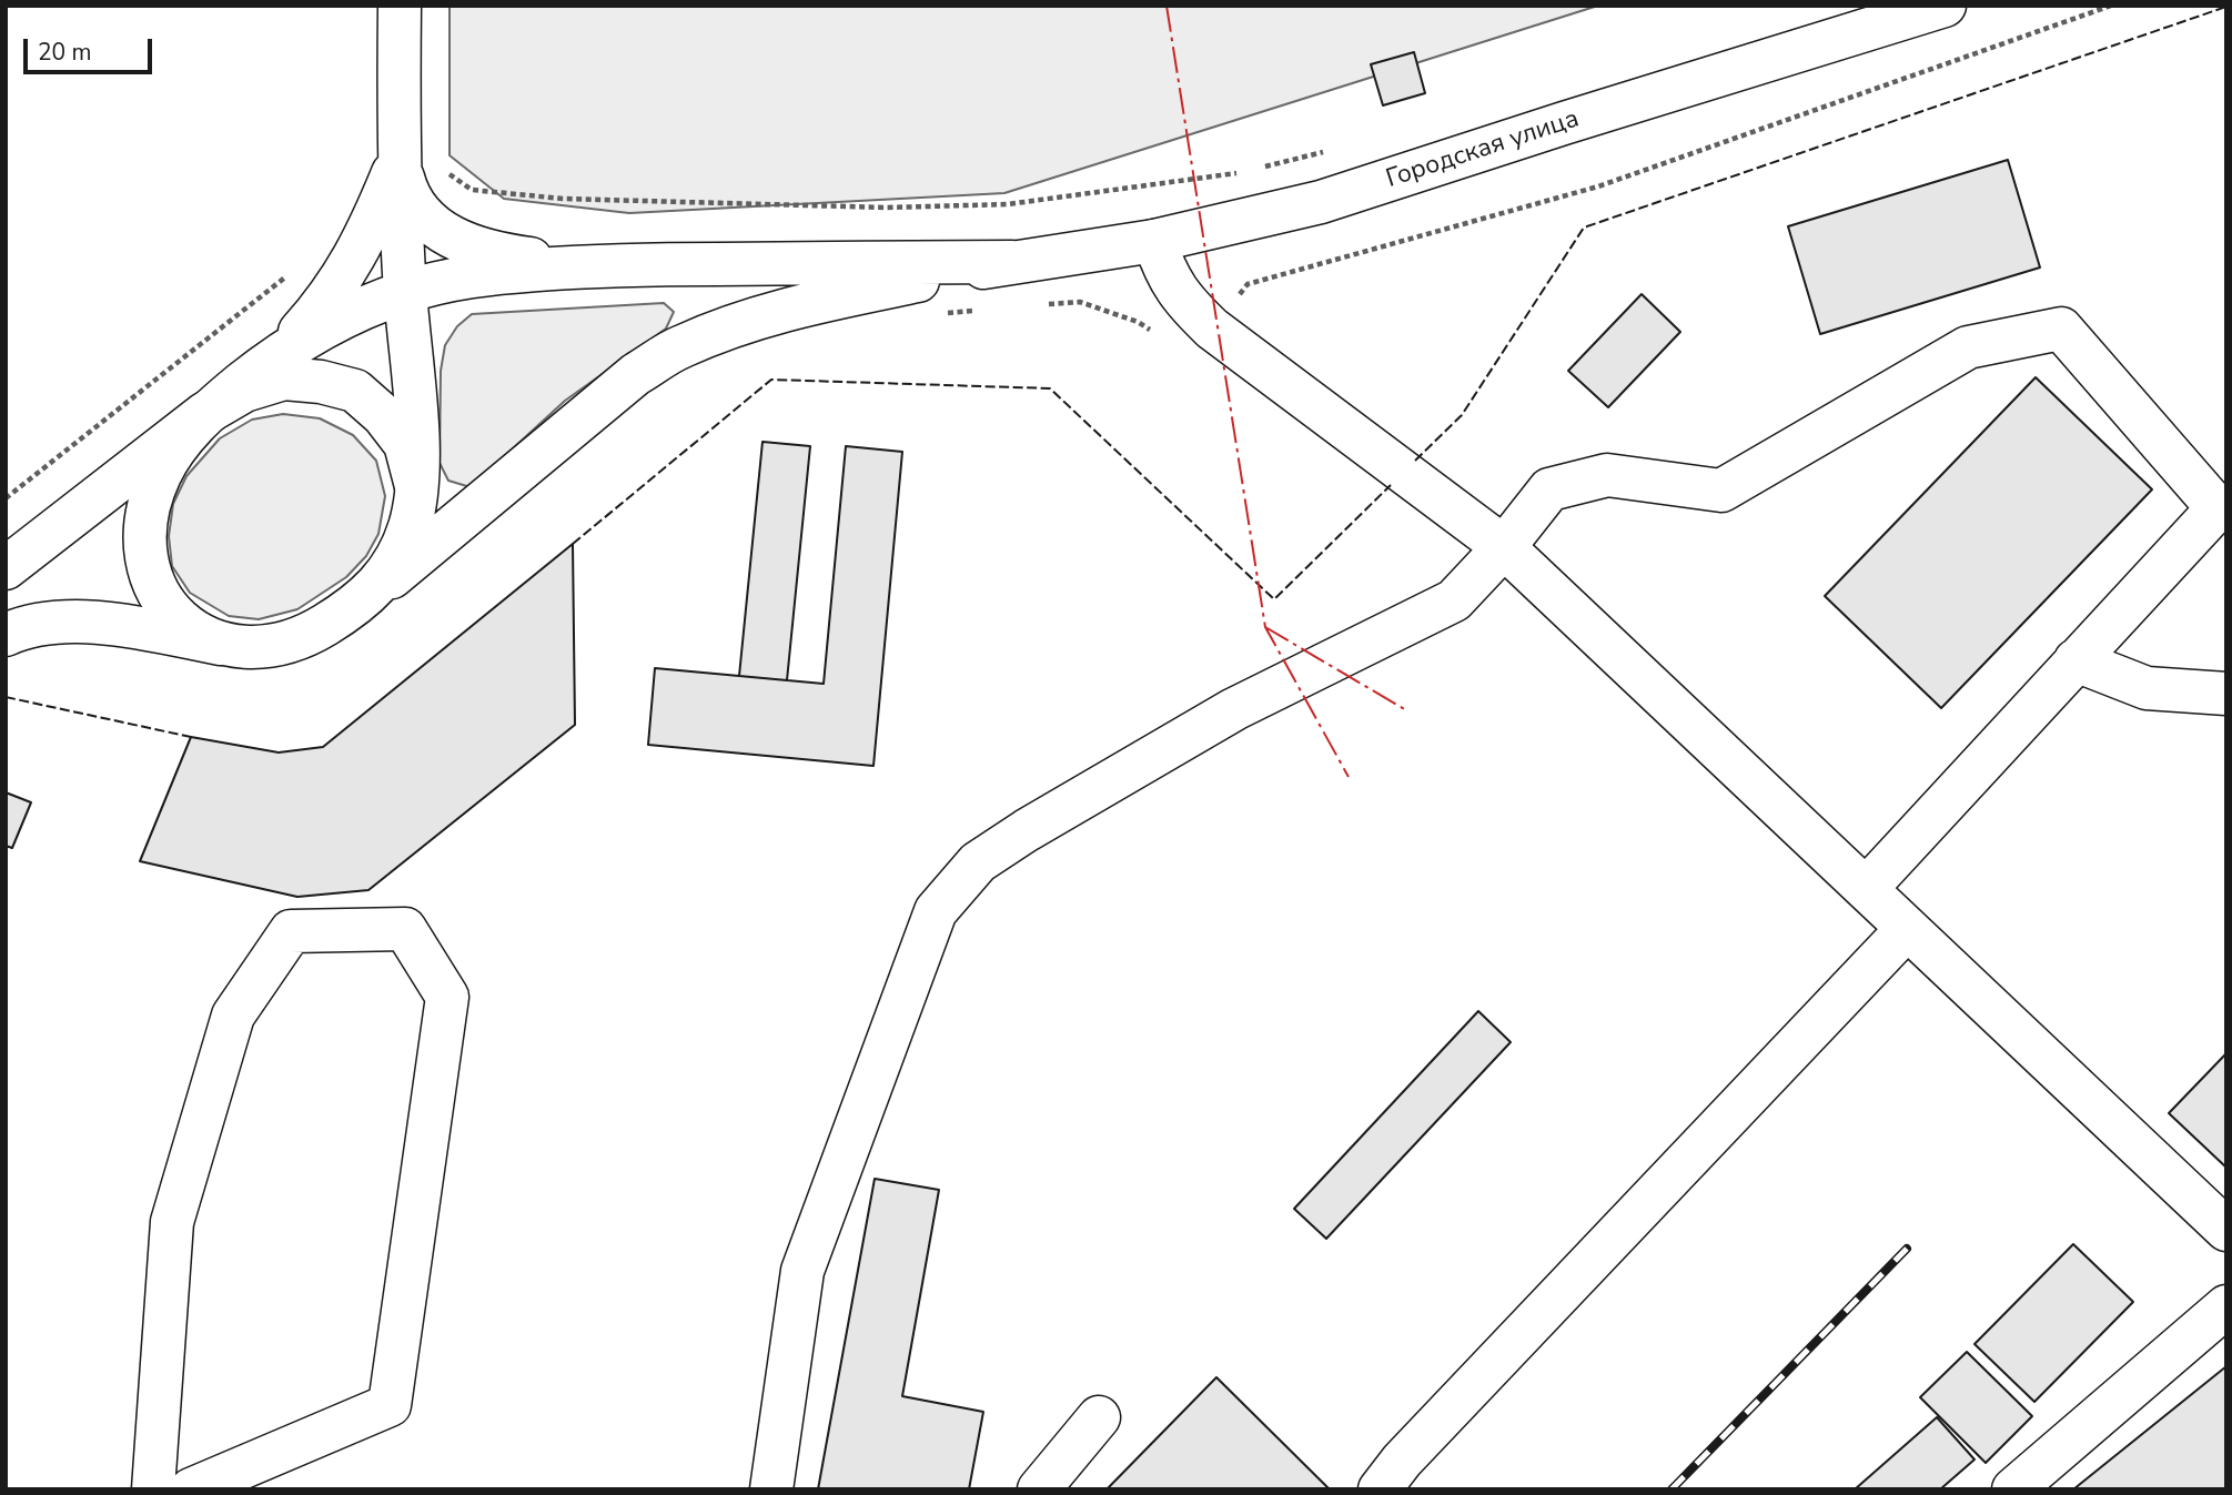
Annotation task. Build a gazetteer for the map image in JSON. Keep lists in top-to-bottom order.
{
  "streets": {
    "main road": ["Городская улица"]
  },
  "scale_bar": "20 m"
}
